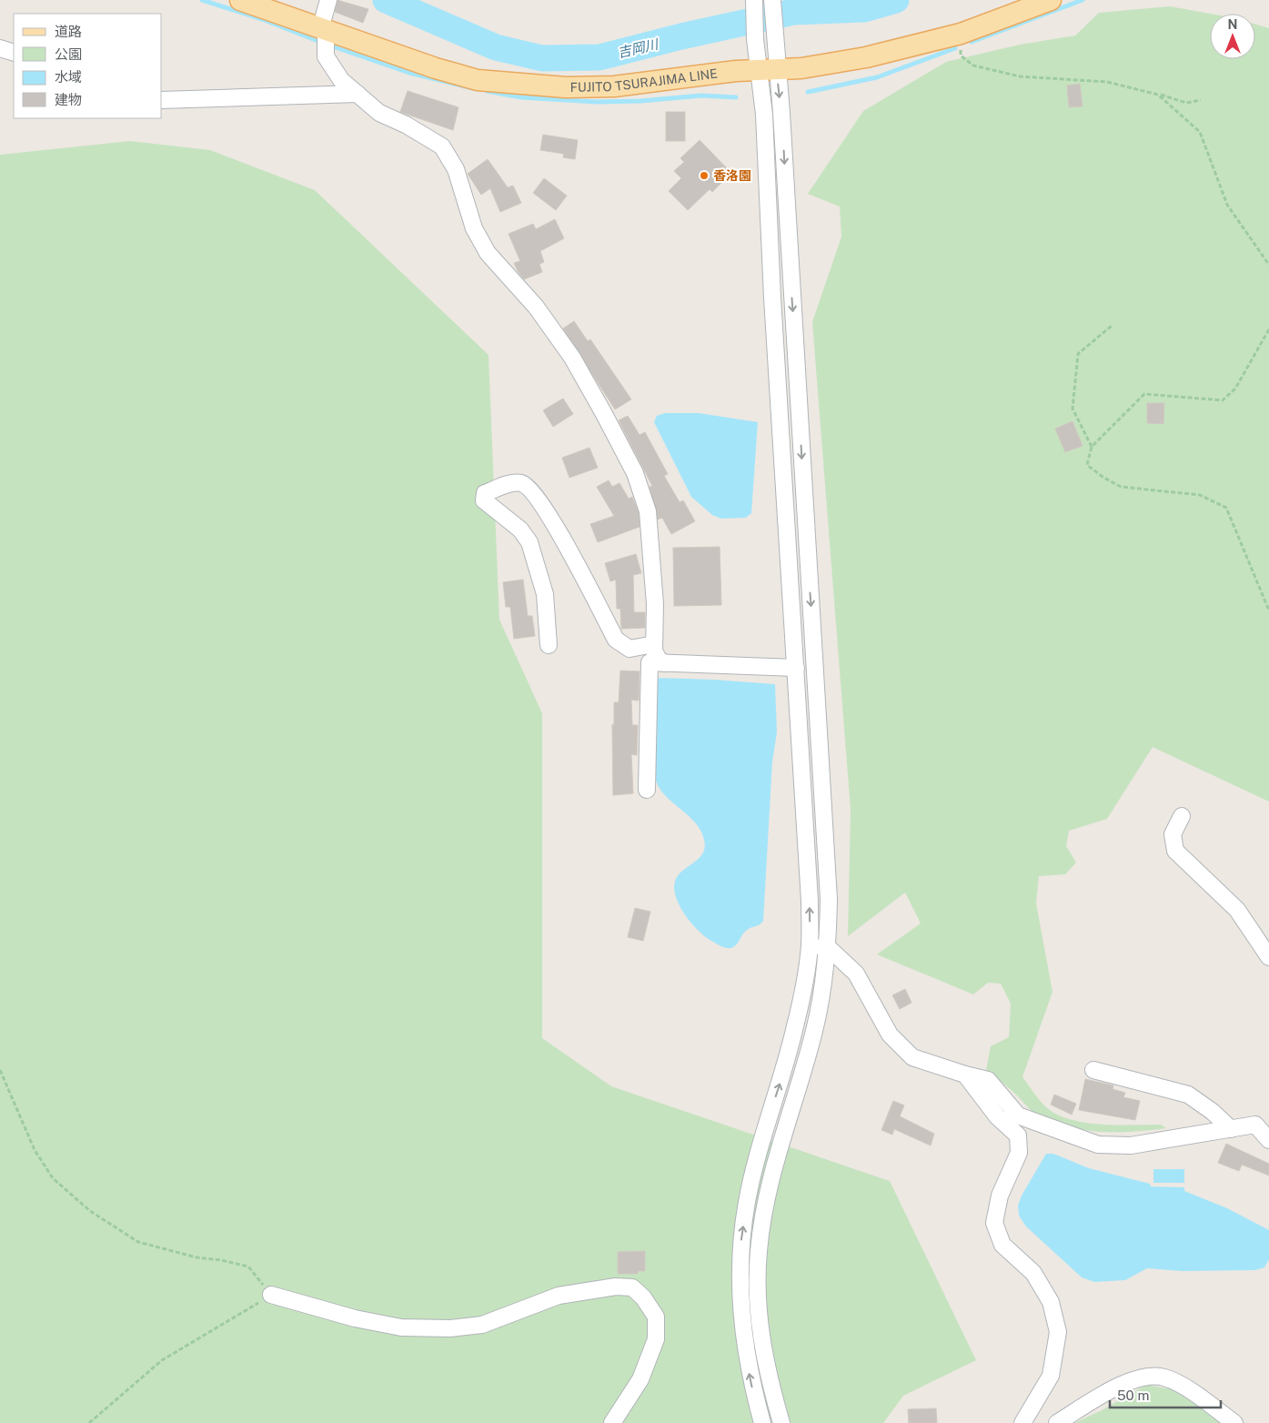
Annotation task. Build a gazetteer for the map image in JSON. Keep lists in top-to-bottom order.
{
  "streets": {
    "main road": ["FUJITO TSURAJIMA LINE"]
  },
  "water": ["吉岡川"],
  "places": ["香洛園"],
  "legend": [
    "道路",
    "公園",
    "水域",
    "建物"
  ],
  "scale_bar": "50 m",
  "north": "top"
}
